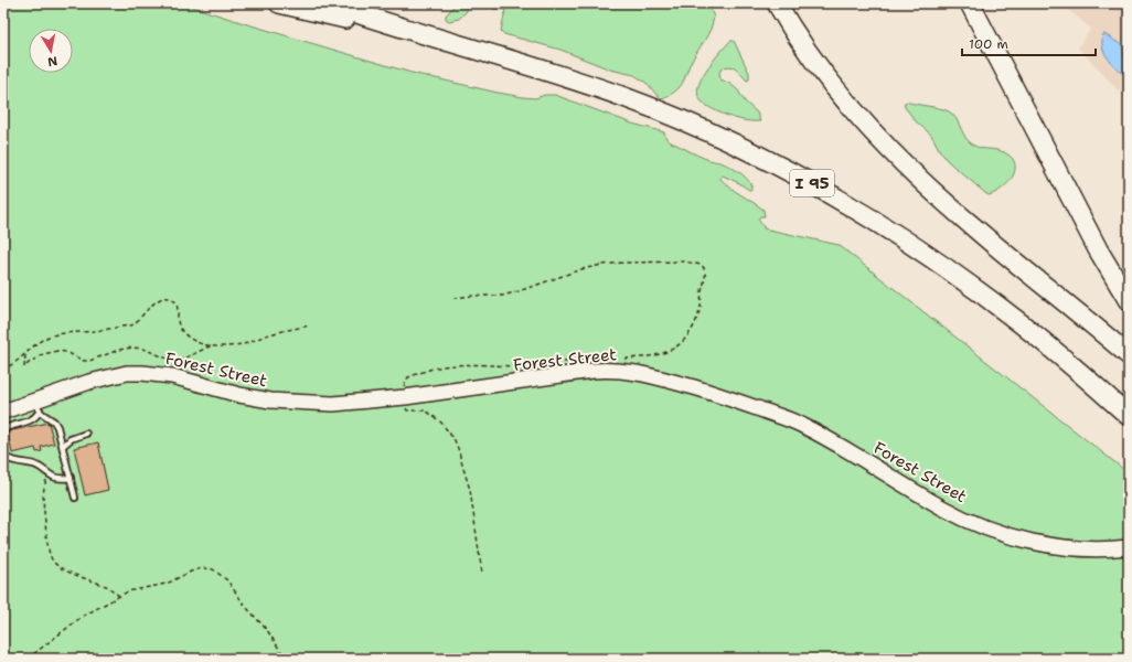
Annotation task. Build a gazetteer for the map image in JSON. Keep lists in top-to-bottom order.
{
  "streets": {
    "highway": ["I 95"],
    "street": ["Forest Street"]
  },
  "scale_bar": "100 m",
  "north": "bottom"
}
